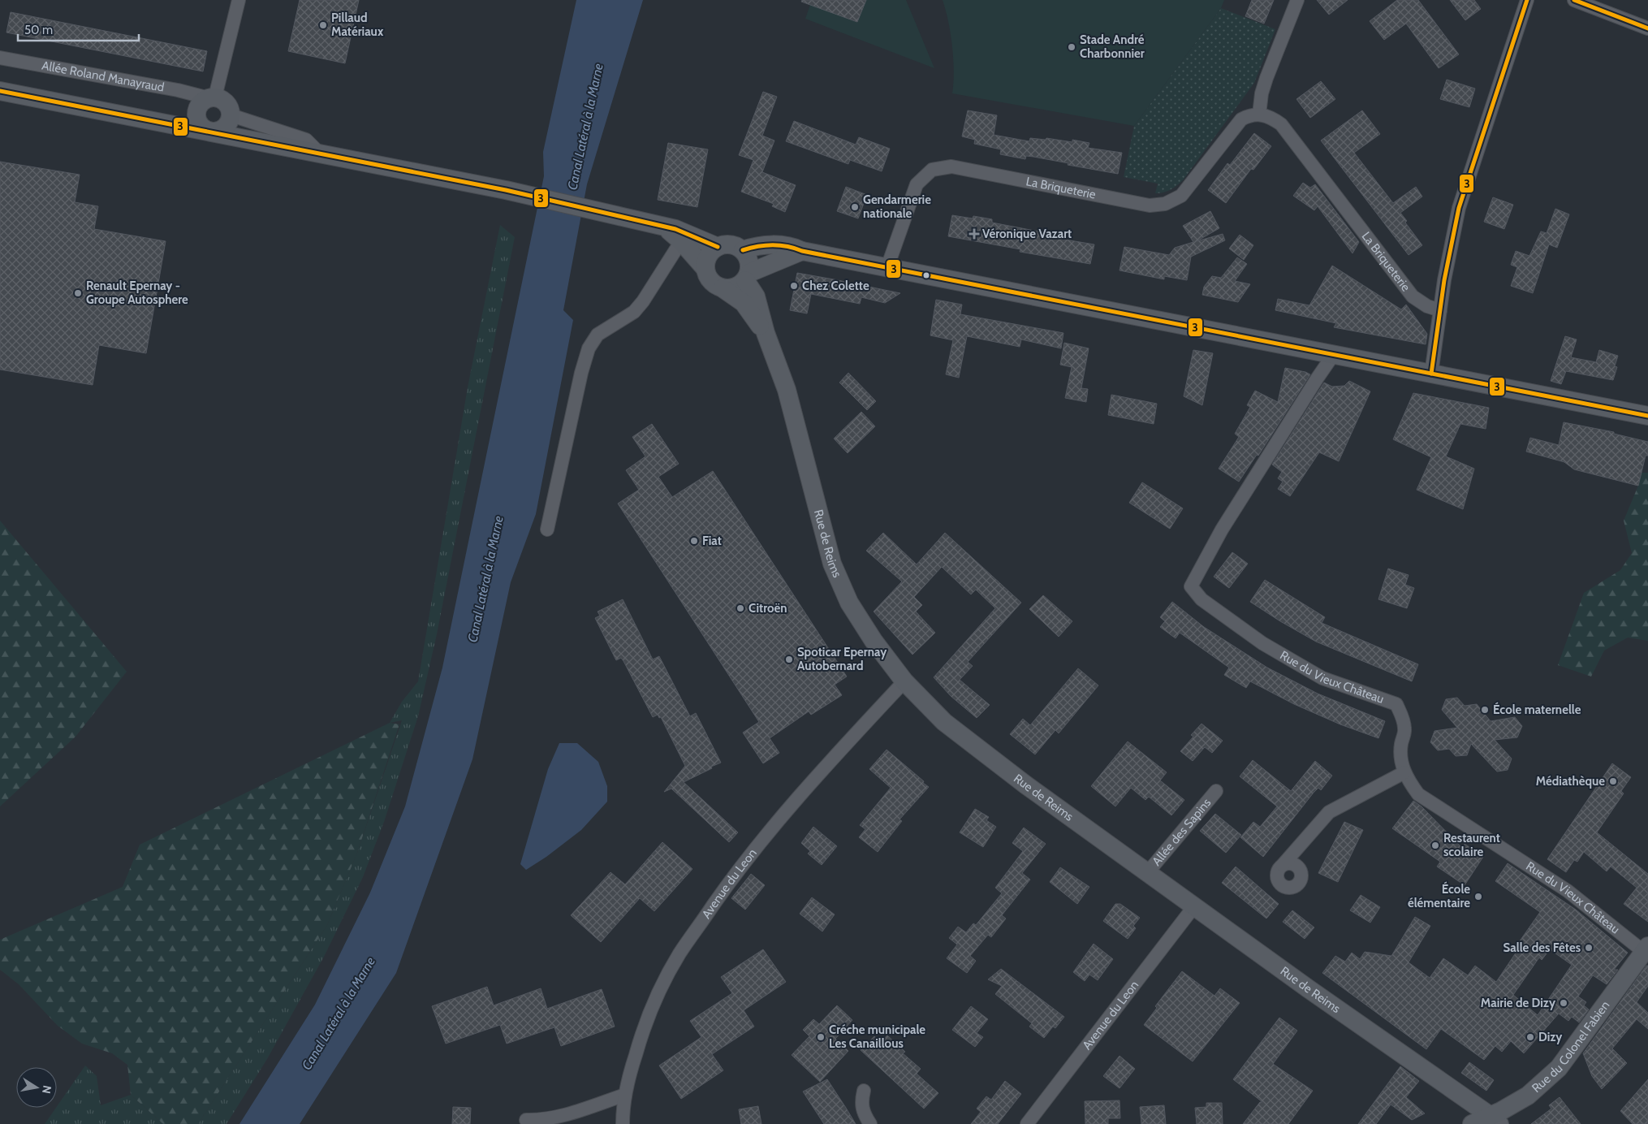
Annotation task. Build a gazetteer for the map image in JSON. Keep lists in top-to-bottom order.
{
  "streets": {
    "main road": ["Rue de Reims", "Rue du Colonel Fabien"],
    "street": [
      "Allée Roland Manayraud",
      "La Briqueterie",
      "Rue du Vieux Château",
      "Allée des Sapins",
      "Avenue du Leon"
    ]
  },
  "crossings": [
    ["Rue de Reims", "Allée des Sapins"],
    ["Rue de Reims", "Avenue du Leon"],
    ["Rue de Reims", "Rue du Colonel Fabien"],
    ["Rue du Vieux Château", "Rue du Colonel Fabien"]
  ],
  "water": ["Canal Latéral à la Marne"],
  "places": {
    "other": [
      "Pillaud Matériaux",
      "Stade André Charbonnier",
      "Gendarmerie nationale",
      "Chez Colette",
      "Renault Epernay - Groupe Autosphere",
      "Fiat",
      "Citroën",
      "Spoticar Epernay Autobernard",
      "École maternelle",
      "Médiathèque",
      "Restaurent scolaire",
      "École élémentaire",
      "Salle des Fêtes",
      "Mairie de Dizy",
      "Créche municipale Les Canaillous",
      "Dizy"
    ],
    "health": ["Véronique Vazart"]
  },
  "lines": ["transit line 3"],
  "scale_bar": "50 m",
  "north": "right"
}
